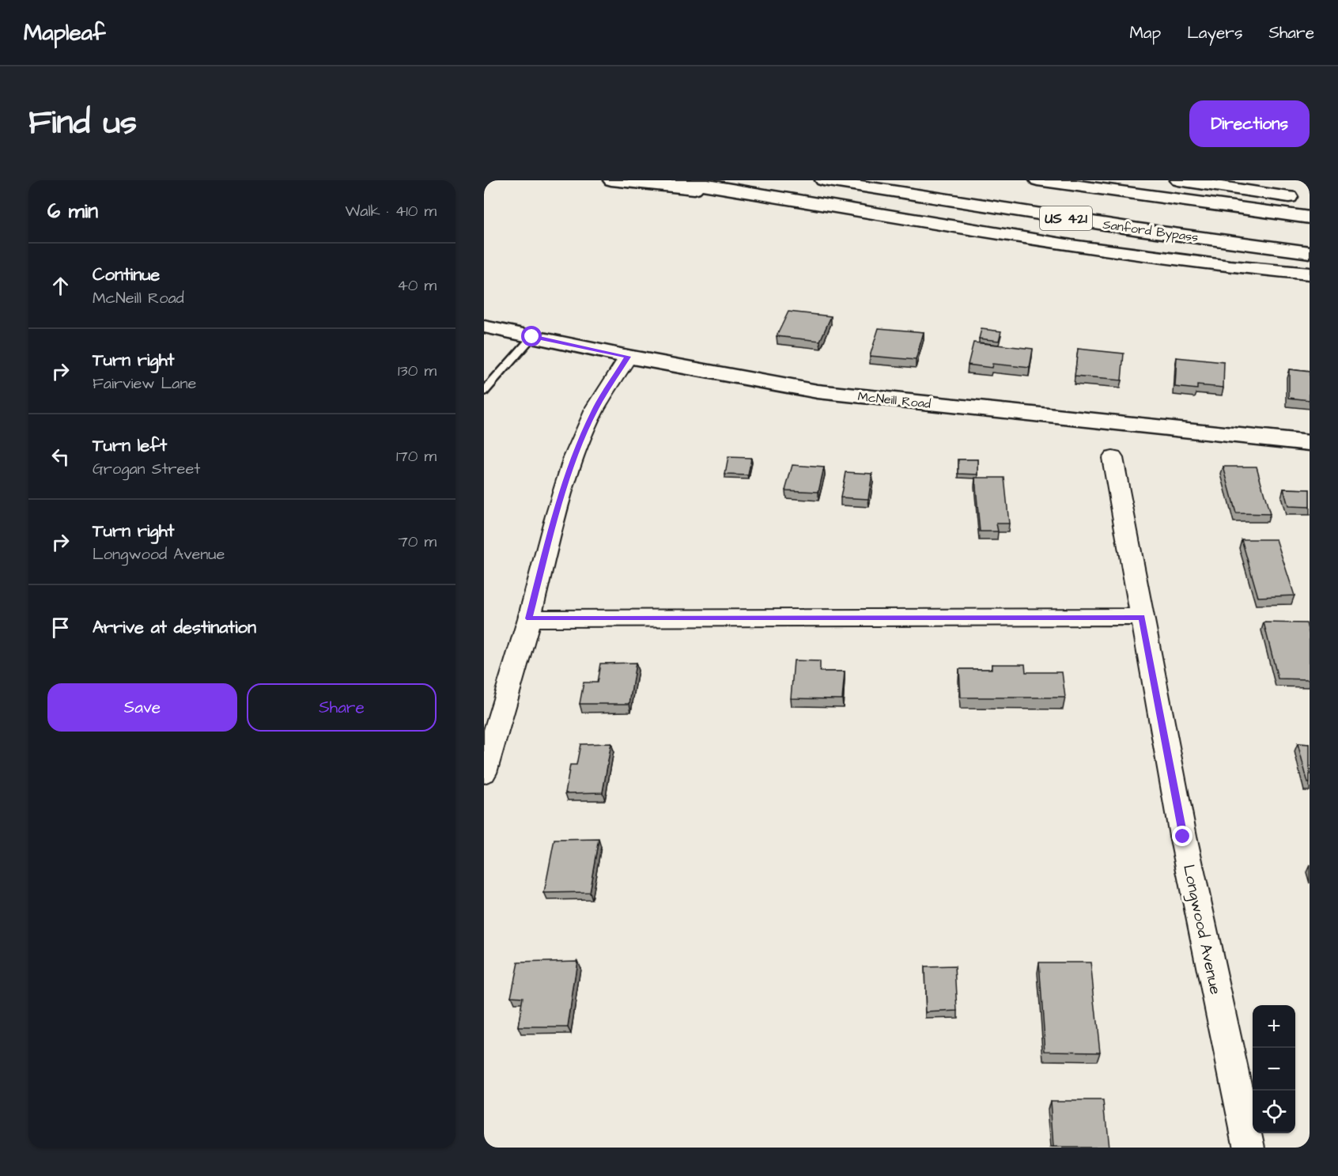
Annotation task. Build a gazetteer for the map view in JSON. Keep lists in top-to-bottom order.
{
  "streets": {
    "main road": ["US 421", "Sanford Bypass", "McNeill Road"],
    "street": ["Longwood Avenue"]
  },
  "page": {
    "header": "Mapleaf",
    "nav": ["Map", "Layers", "Share"],
    "title": "Find us",
    "buttons": [
      "Directions",
      ["Save", "Share"]
    ],
    "heading": ["6 min", "Walk · 410 m"],
    "list": [
      ["Continue", "McNeill Road", "40 m"],
      ["Turn right", "Fairview Lane", "130 m"],
      ["Turn left", "Grogan Street", "170 m"],
      ["Turn right", "Longwood Avenue", "70 m"],
      "Arrive at destination"
    ],
    "map_buttons": ["+", "−"]
  }
}
